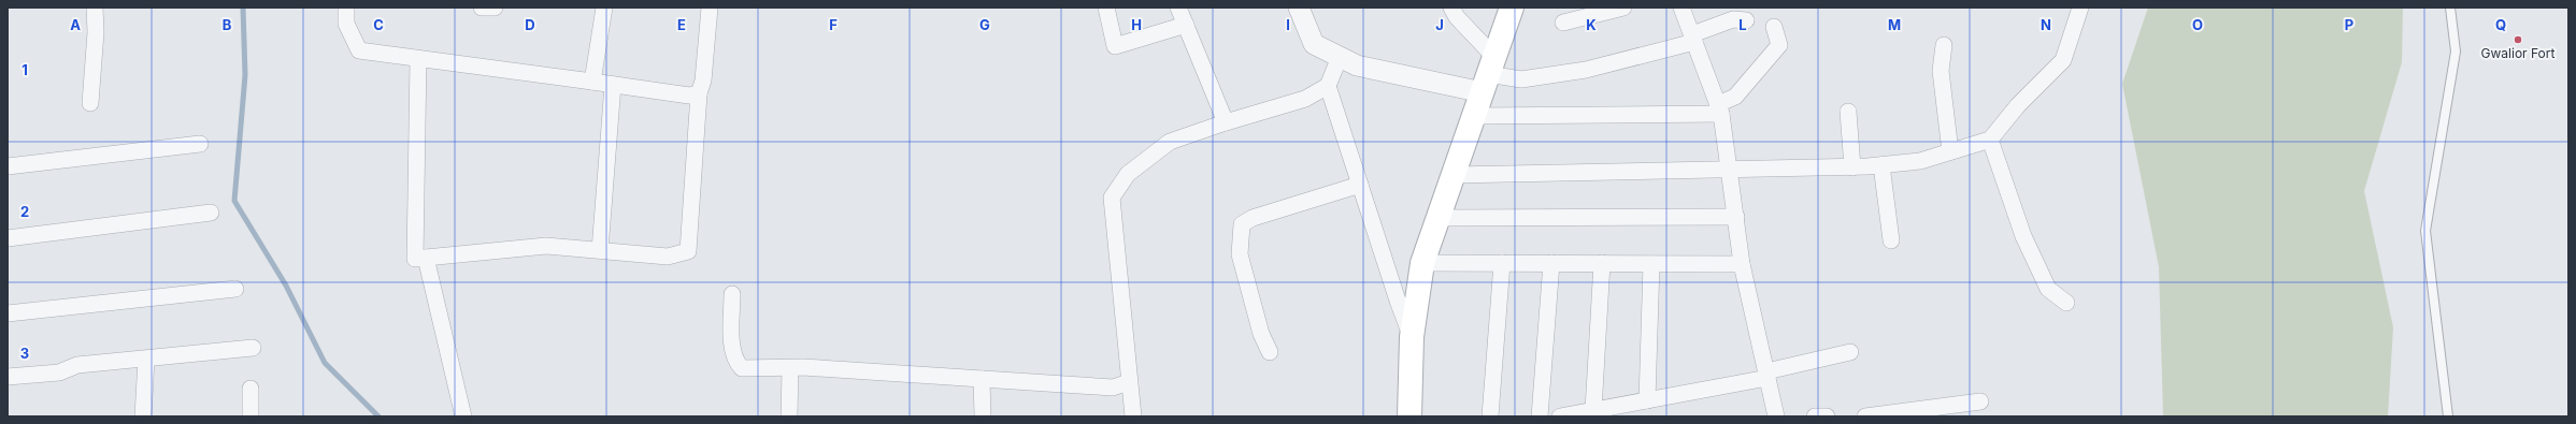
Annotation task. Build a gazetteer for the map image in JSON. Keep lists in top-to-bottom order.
{
  "places": ["Gwalior Fort"],
  "grid": {
    "columns": [
      "A",
      "B",
      "C",
      "D",
      "E",
      "F",
      "G",
      "H",
      "I",
      "J",
      "K",
      "L",
      "M",
      "N",
      "O",
      "P",
      "Q"
    ],
    "rows": ["1", "2", "3"]
  }
}
